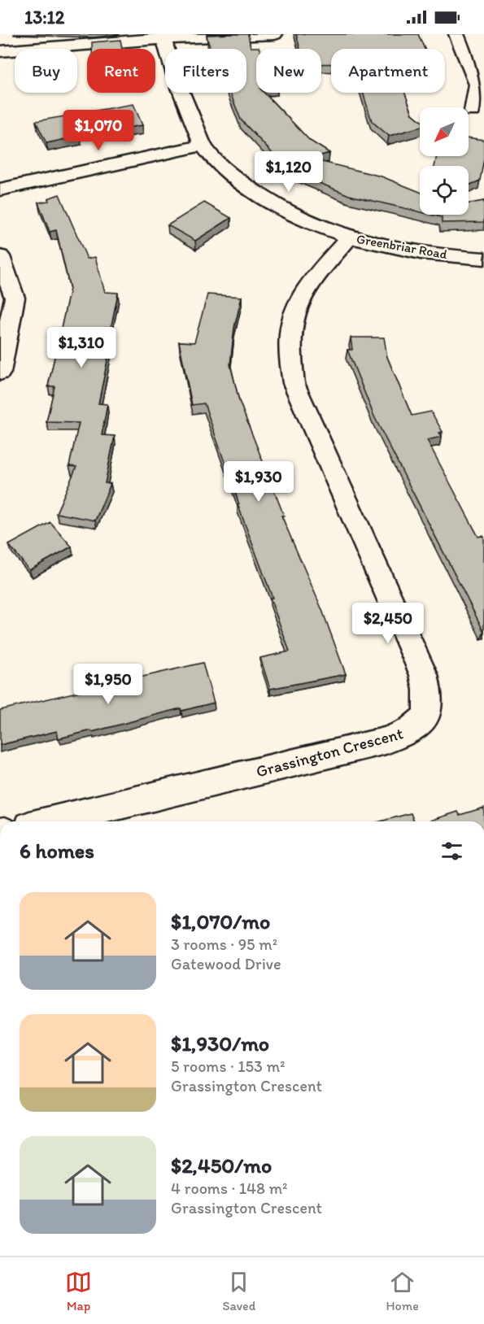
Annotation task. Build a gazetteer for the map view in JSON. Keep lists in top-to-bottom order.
{
  "streets": {
    "street": ["Greenbriar Road", "Grassington Crescent"]
  },
  "crossings": [
    ["Greenbriar Road", "Grassington Crescent"]
  ],
  "north": "bottom left",
  "page": {
    "status": "13:12",
    "chip": [
      "Buy",
      "Rent",
      "Filters",
      "New",
      "Apartment"
    ],
    "price": [
      "$1,070",
      "$1,120",
      "$1,310",
      "$1,930",
      "$2,450",
      "$1,950"
    ],
    "heading": "6 homes",
    "list": [
      {
        "name": "$1,070/mo",
        "note": "3 rooms · 95 m² · Gatewood Drive"
      },
      {
        "name": "$1,930/mo",
        "note": "5 rooms · 153 m² · Grassington Crescent"
      },
      {
        "name": "$2,450/mo",
        "note": "4 rooms · 148 m² · Grassington Crescent"
      }
    ],
    "tabs": ["Map", "Saved", "Home"]
  }
}
